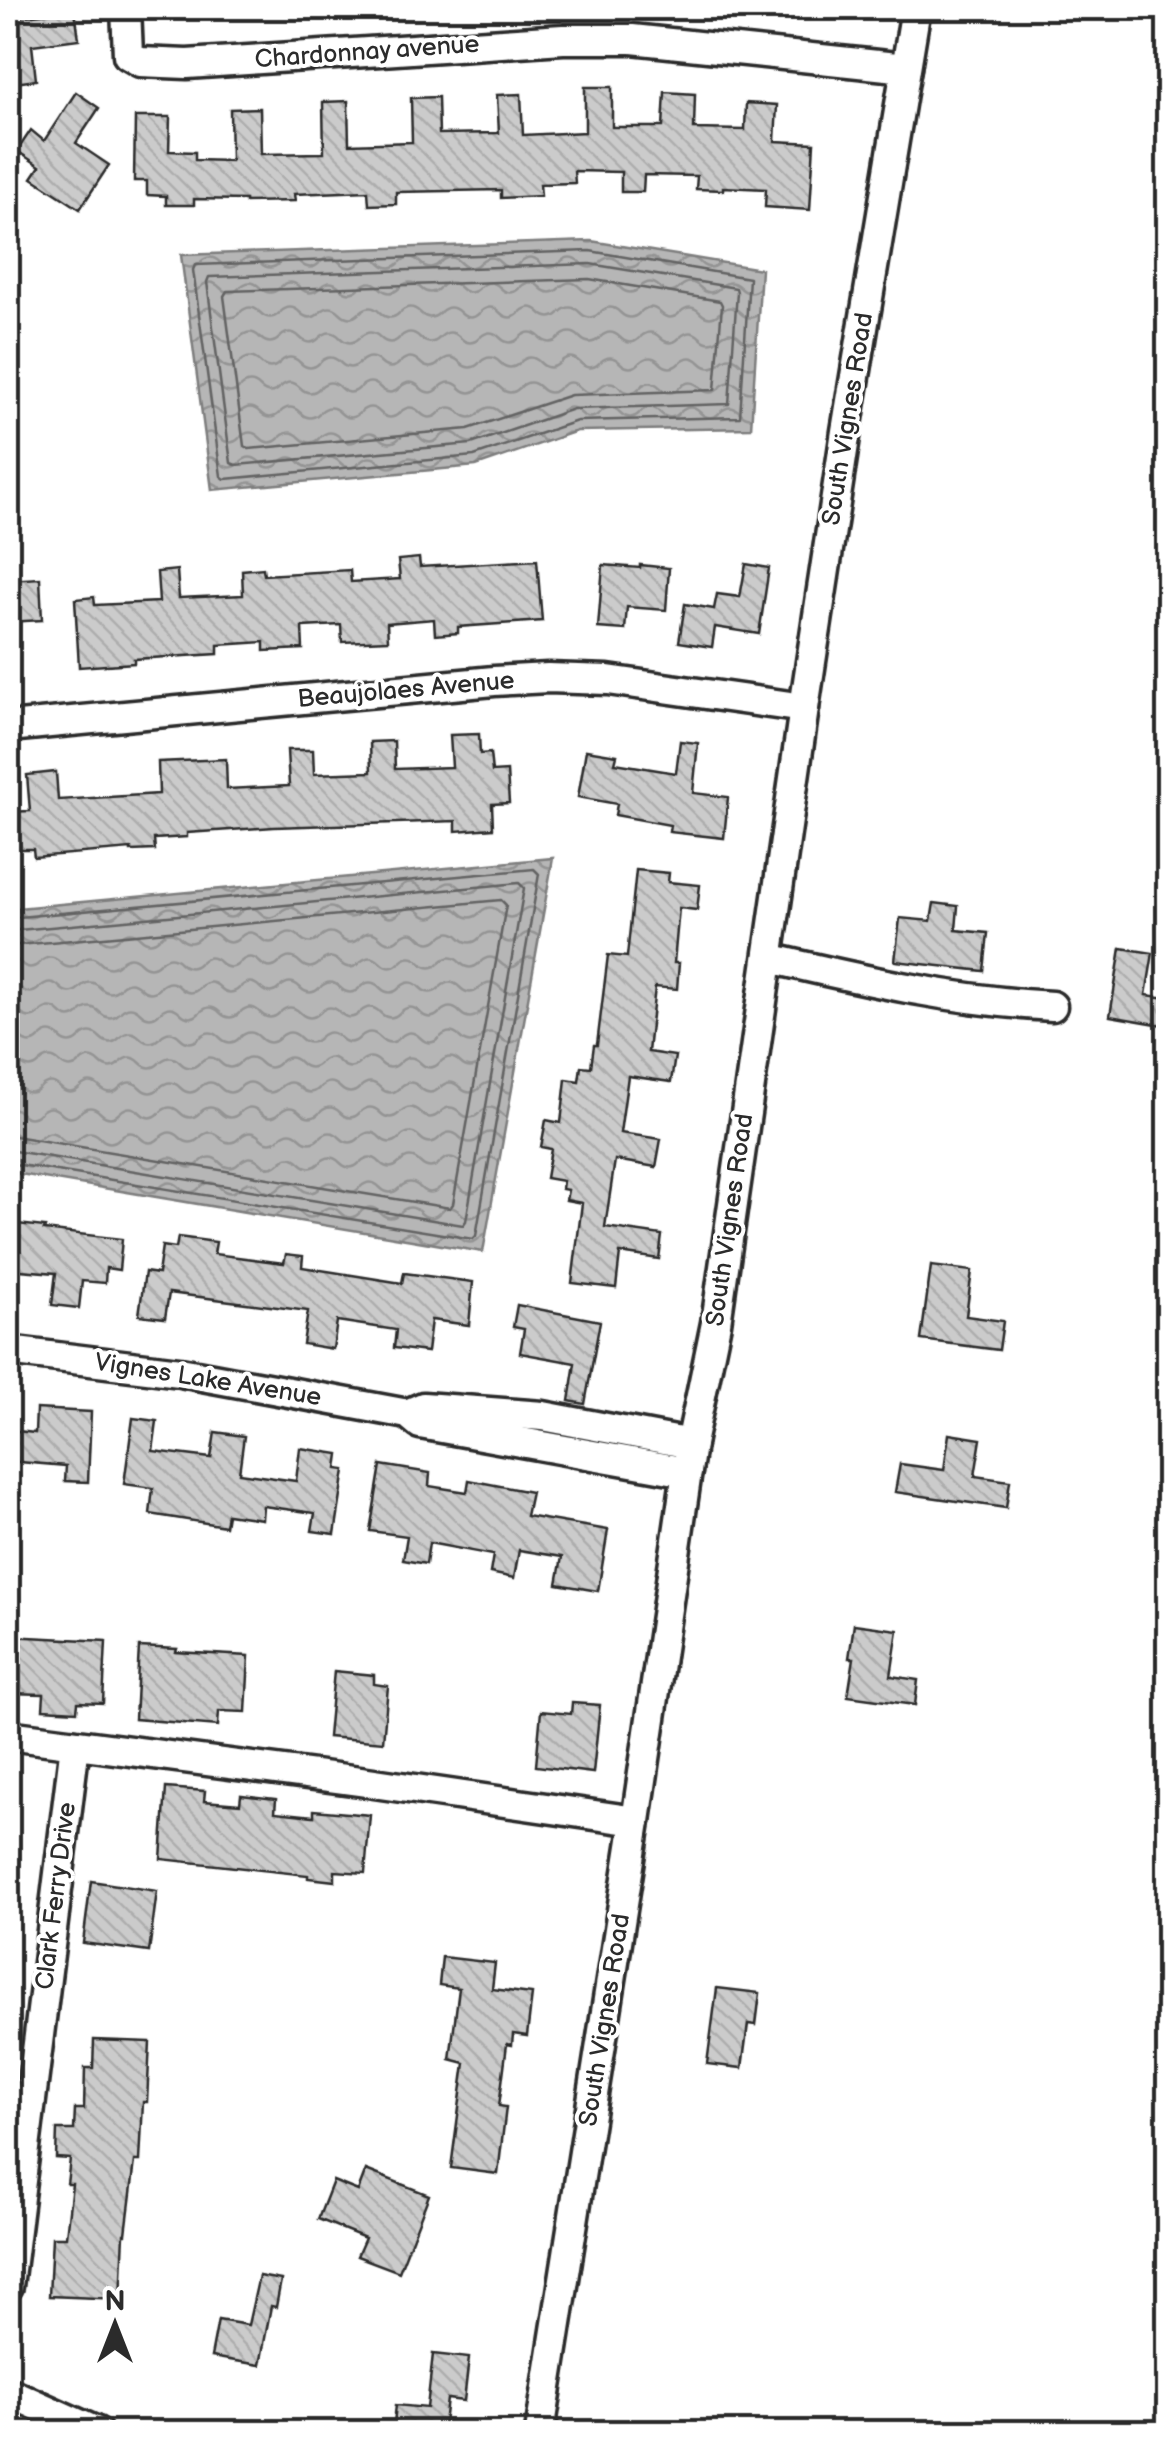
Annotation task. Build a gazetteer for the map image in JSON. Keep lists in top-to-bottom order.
{
  "streets": {
    "street": [
      "Chardonnay avenue",
      "South Vignes Road",
      "Beaujolaes Avenue",
      "Vignes Lake Avenue",
      "Clark Ferry Drive"
    ]
  },
  "crossings": [
    ["Chardonnay avenue", "South Vignes Road"],
    ["South Vignes Road", "Beaujolaes Avenue"],
    ["South Vignes Road", "Vignes Lake Avenue"]
  ],
  "north": "top"
}
